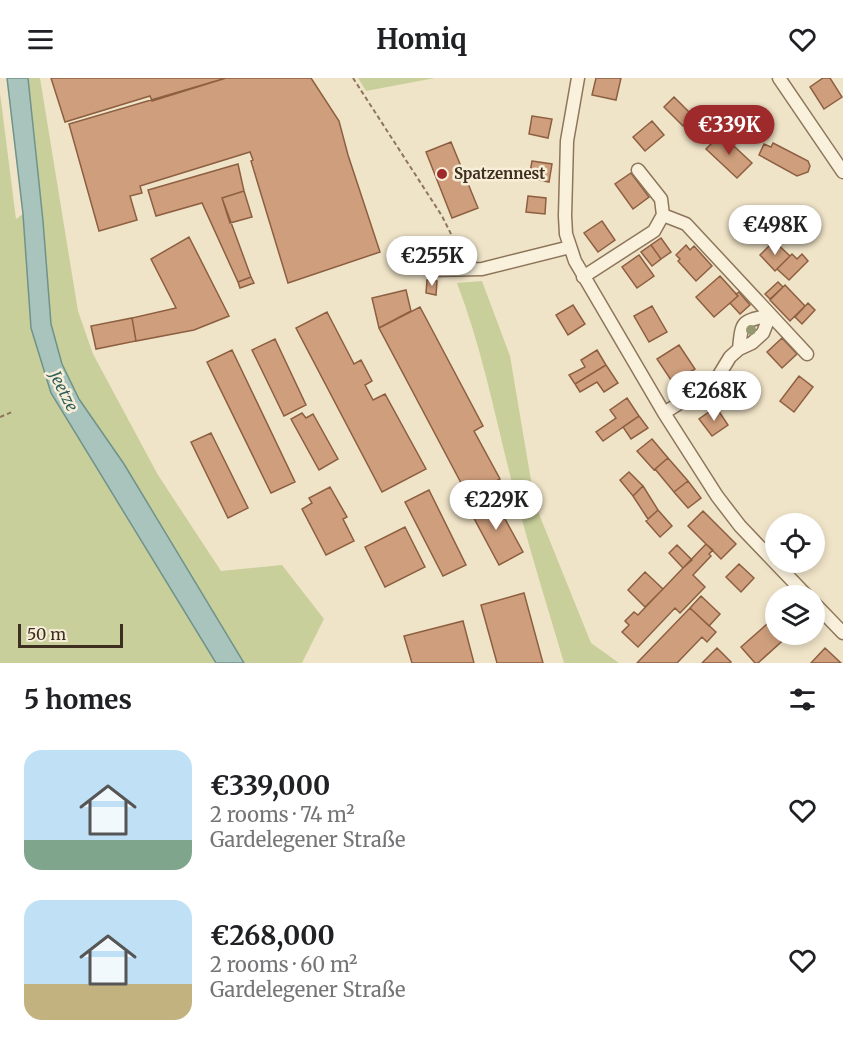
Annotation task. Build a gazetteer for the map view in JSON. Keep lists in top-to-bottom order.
{
  "water": ["Jeetze"],
  "places": ["Spatzennest"],
  "scale_bar": "50 m",
  "page": {
    "header": "Homiq",
    "price": [
      "€339K",
      "€498K",
      "€255K",
      "€268K",
      "€229K"
    ],
    "scale": "50 m",
    "heading": "5 homes",
    "list": [
      {
        "name": "€339,000",
        "note": "2 rooms · 74 m² · Gardelegener Straße"
      },
      {
        "name": "€268,000",
        "note": "2 rooms · 60 m² · Gardelegener Straße"
      }
    ]
  }
}
